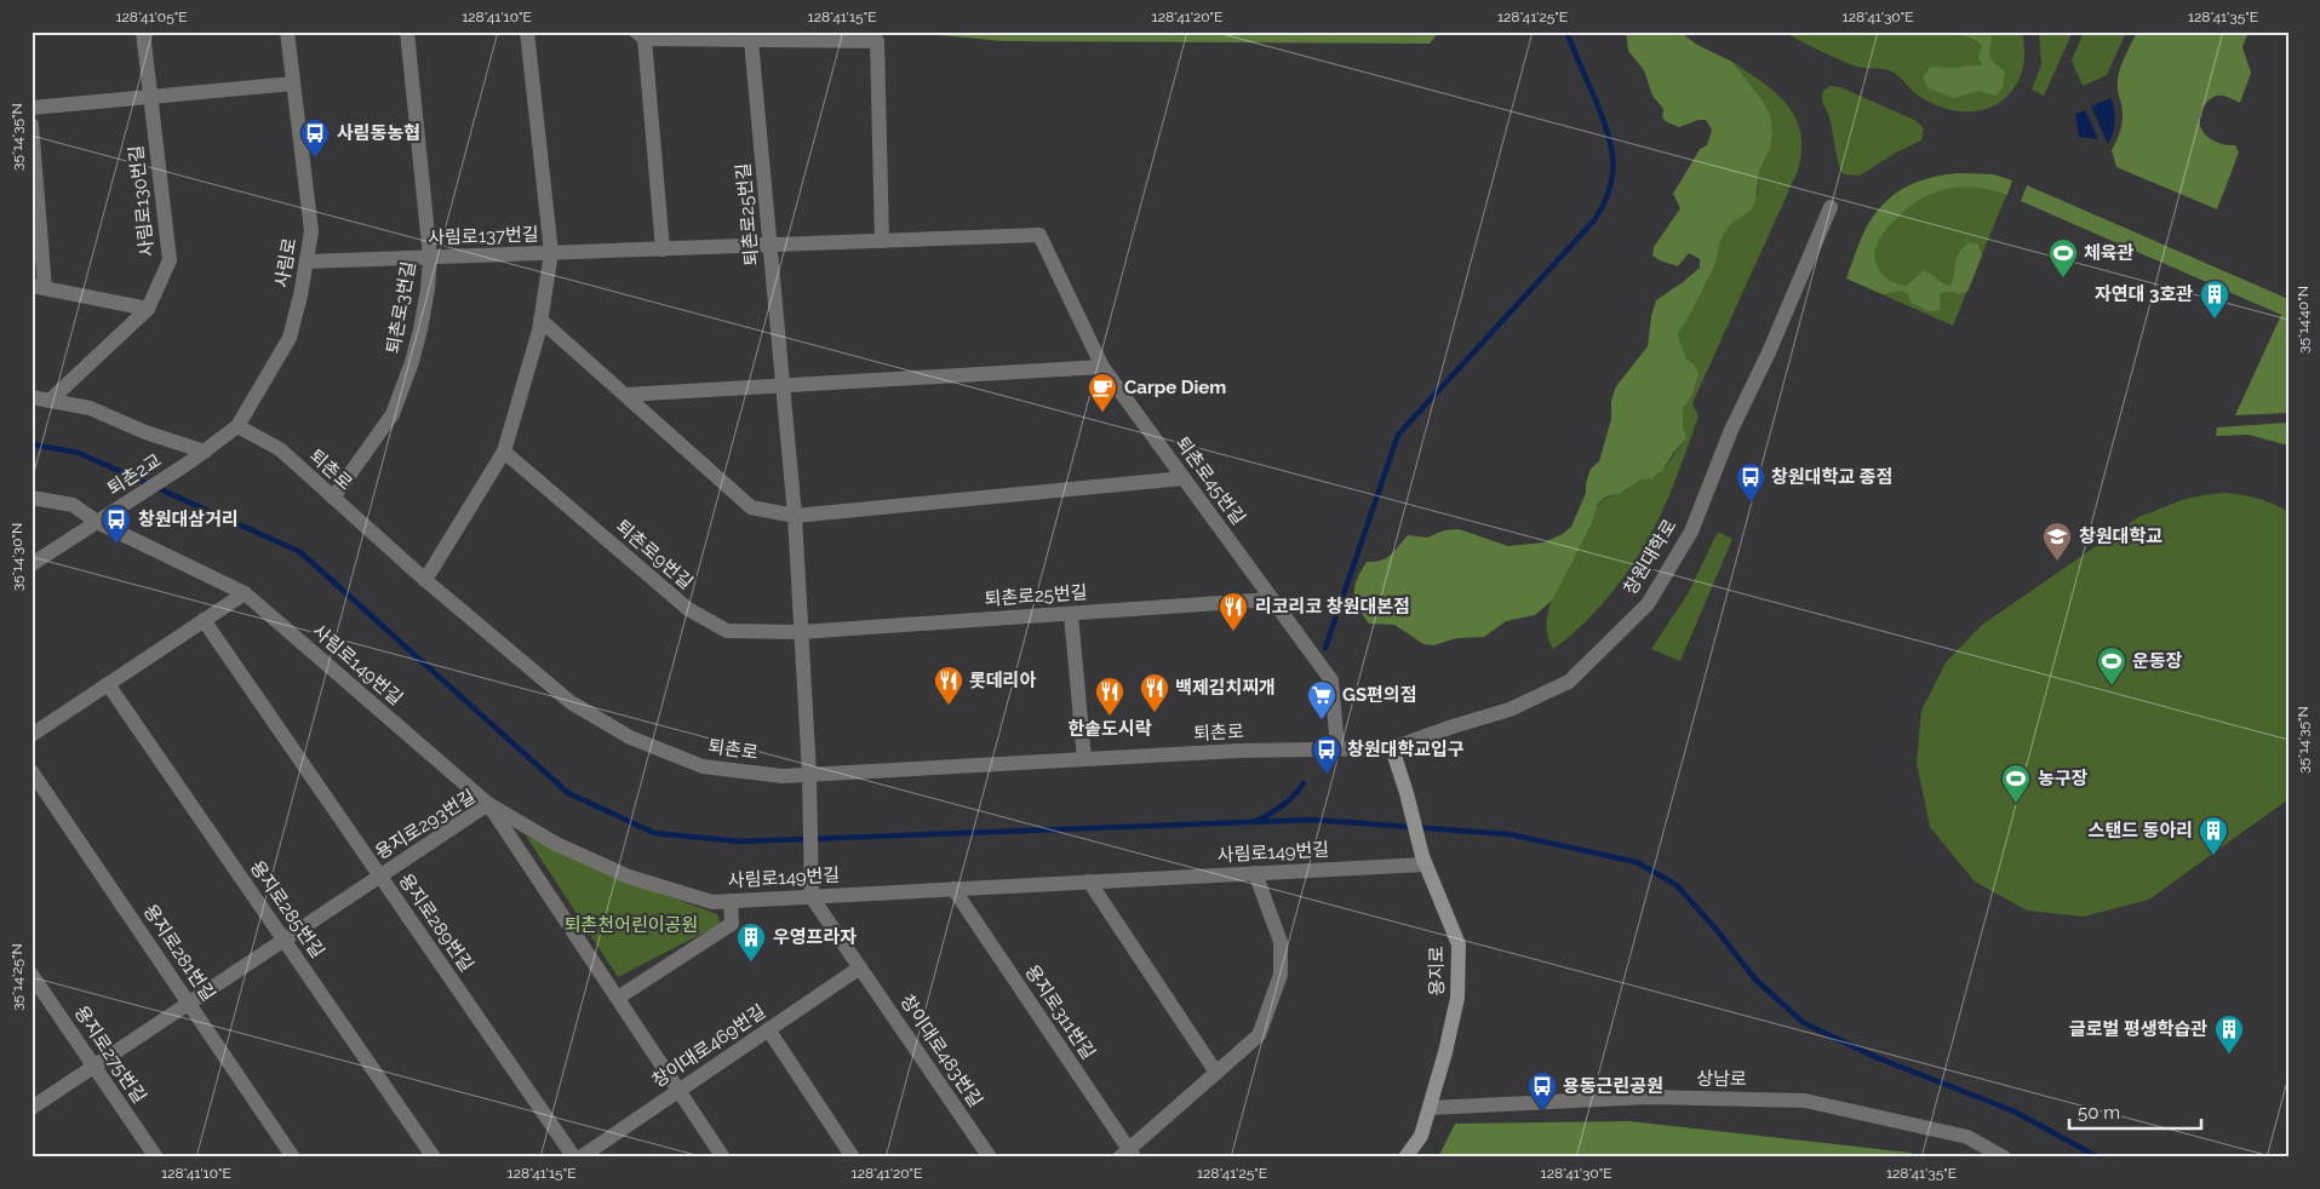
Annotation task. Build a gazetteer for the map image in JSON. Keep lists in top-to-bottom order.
{
  "streets": {
    "main road": ["용지로"],
    "street": [
      "사림로130번길",
      "퇴촌로25번길",
      "사림로137번길",
      "사림로",
      "퇴촌로3번길",
      "퇴촌로",
      "퇴촌2교",
      "퇴촌로45번길",
      "퇴촌로9번길",
      "창원대학로",
      "사림로149번길",
      "용지로293번길",
      "용지로285번길",
      "용지로289번길",
      "용지로281번길",
      "용지로311번길",
      "창이대로469번길",
      "창이대로483번길",
      "용지로275번길",
      "상남로"
    ]
  },
  "crossings": [
    ["퇴촌로25번길", "사림로137번길"],
    ["퇴촌로25번길", "퇴촌로"],
    ["퇴촌로25번길", "퇴촌로45번길"],
    ["퇴촌로25번길", "퇴촌로9번길"],
    ["퇴촌로25번길", "사림로149번길"],
    ["퇴촌로25번길", "창이대로483번길"],
    ["사림로137번길", "사림로"],
    ["사림로137번길", "퇴촌로3번길"],
    ["사림로137번길", "퇴촌로45번길"],
    ["사림로", "퇴촌로"],
    ["사림로", "퇴촌2교"],
    ["퇴촌로3번길", "퇴촌로"],
    ["퇴촌로", "퇴촌로45번길"],
    ["퇴촌로", "창원대학로"],
    ["퇴촌2교", "사림로149번길"],
    ["퇴촌로45번길", "창원대학로"],
    ["창원대학로", "용지로"],
    ["사림로149번길", "용지로293번길"],
    ["사림로149번길", "용지로"],
    ["사림로149번길", "용지로311번길"],
    ["사림로149번길", "창이대로483번길"],
    ["용지로293번길", "용지로285번길"],
    ["용지로293번길", "용지로289번길"],
    ["용지로293번길", "용지로281번길"],
    ["용지로293번길", "창이대로469번길"],
    ["용지로293번길", "용지로275번길"],
    ["용지로", "상남로"],
    ["창이대로469번길", "창이대로483번길"]
  ],
  "parks": ["퇴촌천어린이공원"],
  "places": {
    "bus stop": [
      "사림동농협",
      "창원대학교 종점",
      "창원대삼거리",
      "창원대학교입구",
      "용동근린공원"
    ],
    "sports": ["체육관", "운동장", "농구장"],
    "building": [
      "자연대 3호관",
      "스탠드 동아리",
      "우영프라자",
      "글로벌 평생학습관"
    ],
    "cafe": ["Carpe Diem"],
    "school or university": ["창원대학교"],
    "restaurant": [
      "리코리코 창원대본점",
      "롯데리아",
      "백제김치찌개",
      "한솥도시락"
    ],
    "supermarket": ["GS편의점"]
  },
  "scale_bar": "50 m",
  "coordinates": [
    "128°41'05\"E",
    "128°41'10\"E",
    "128°41'15\"E",
    "128°41'20\"E",
    "128°41'25\"E",
    "128°41'30\"E",
    "128°41'35\"E",
    "35°14'35\"N",
    "35°14'40\"N",
    "35°14'30\"N",
    "35°14'25\"N"
  ]
}
